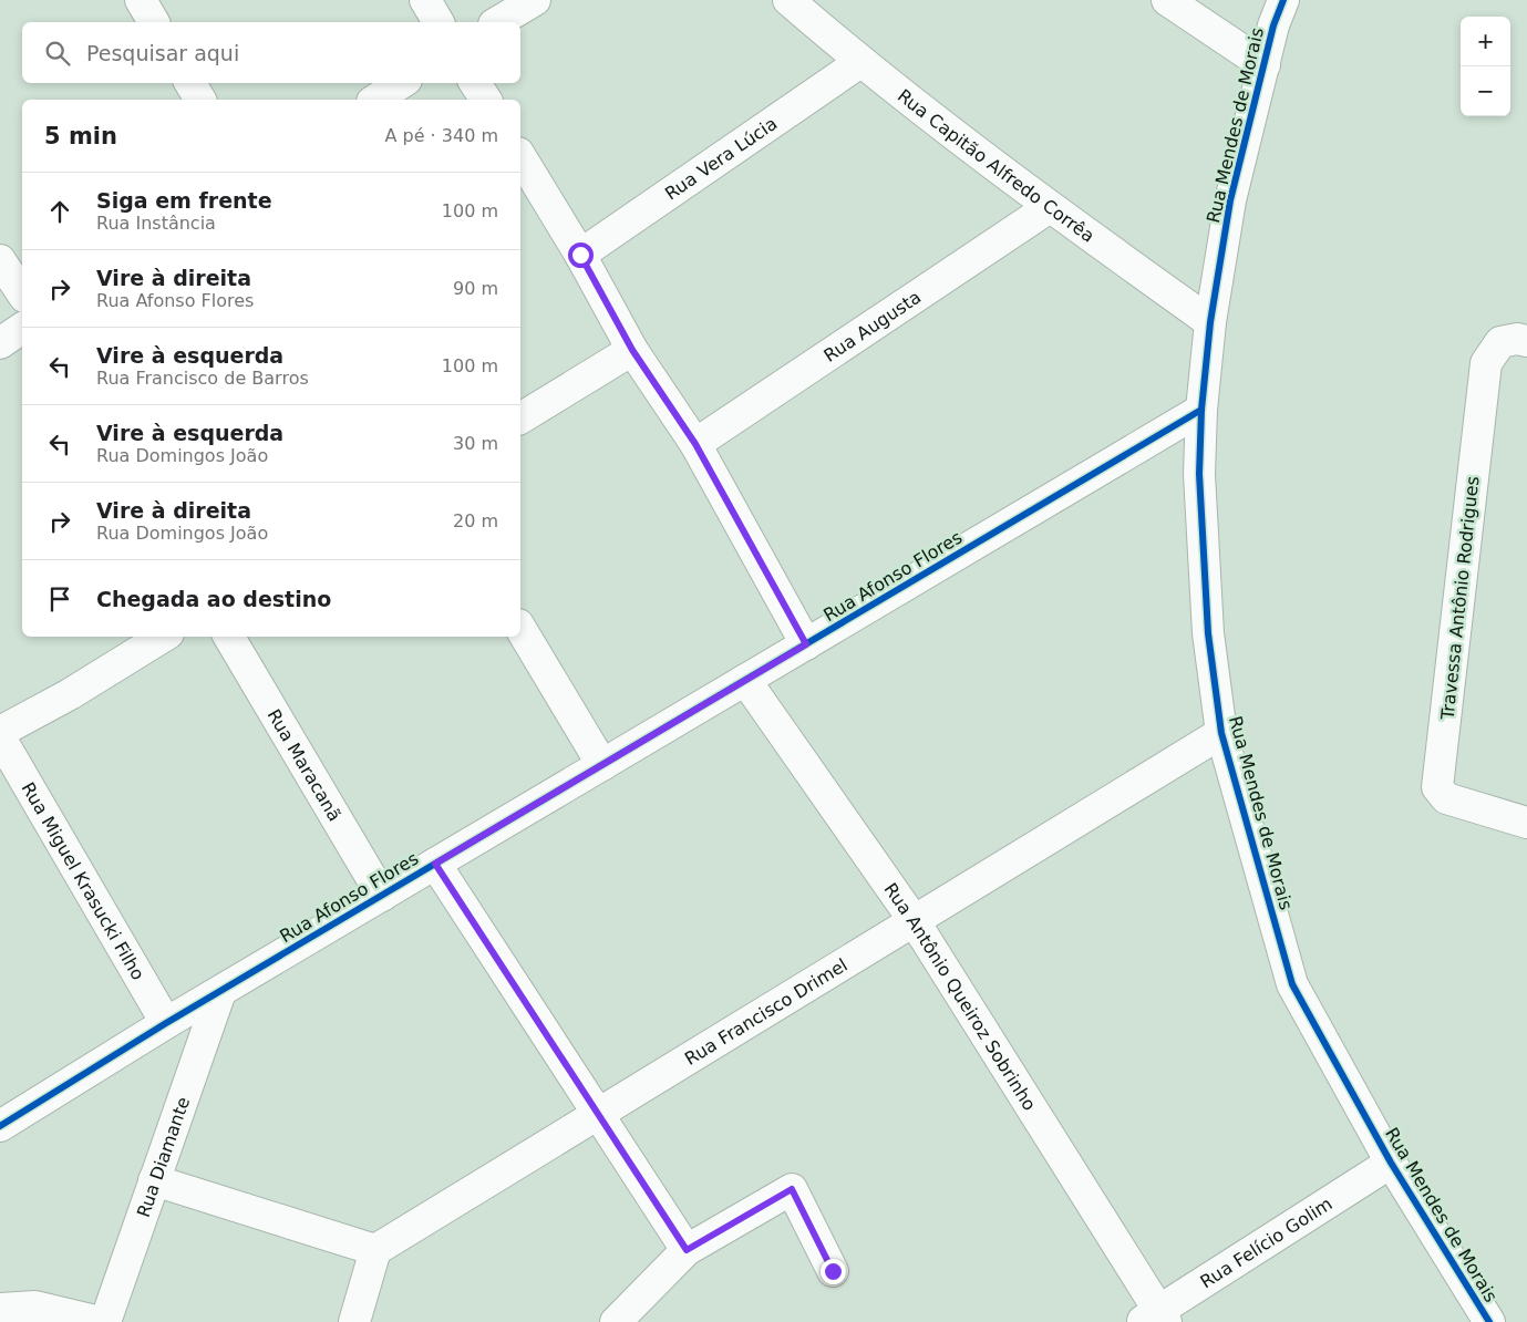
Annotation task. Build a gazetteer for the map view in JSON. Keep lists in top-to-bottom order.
{
  "streets": {
    "street": [
      "Rua Mendes de Morais",
      "Rua Vera Lúcia",
      "Rua Capitão Alfredo Corrêa",
      "Rua Augusta",
      "Rua Afonso Flores",
      "Travessa Antônio Rodrigues",
      "Rua Maracanã",
      "Rua Miguel Krasucki Filho",
      "Rua Antônio Queiroz Sobrinho",
      "Rua Francisco Drimel",
      "Rua Diamante",
      "Rua Felício Golim"
    ]
  },
  "crossings": [
    ["Rua Mendes de Morais", "Rua Capitão Alfredo Corrêa"],
    ["Rua Mendes de Morais", "Rua Afonso Flores"],
    ["Rua Mendes de Morais", "Rua Francisco Drimel"],
    ["Rua Mendes de Morais", "Rua Felício Golim"],
    ["Rua Vera Lúcia", "Rua Capitão Alfredo Corrêa"],
    ["Rua Capitão Alfredo Corrêa", "Rua Augusta"],
    ["Rua Afonso Flores", "Rua Maracanã"],
    ["Rua Afonso Flores", "Rua Miguel Krasucki Filho"],
    ["Rua Afonso Flores", "Rua Antônio Queiroz Sobrinho"],
    ["Rua Afonso Flores", "Rua Diamante"],
    ["Rua Antônio Queiroz Sobrinho", "Rua Francisco Drimel"],
    ["Rua Antônio Queiroz Sobrinho", "Rua Felício Golim"]
  ],
  "page": {
    "map_buttons": ["+", "−"],
    "search": "Pesquisar aqui",
    "heading": ["5 min", "A pé · 340 m"],
    "list": [
      ["Siga em frente", "Rua Instância", "100 m"],
      ["Vire à direita", "Rua Afonso Flores", "90 m"],
      ["Vire à esquerda", "Rua Francisco de Barros", "100 m"],
      ["Vire à esquerda", "Rua Domingos João", "30 m"],
      ["Vire à direita", "Rua Domingos João", "20 m"],
      "Chegada ao destino"
    ]
  }
}
